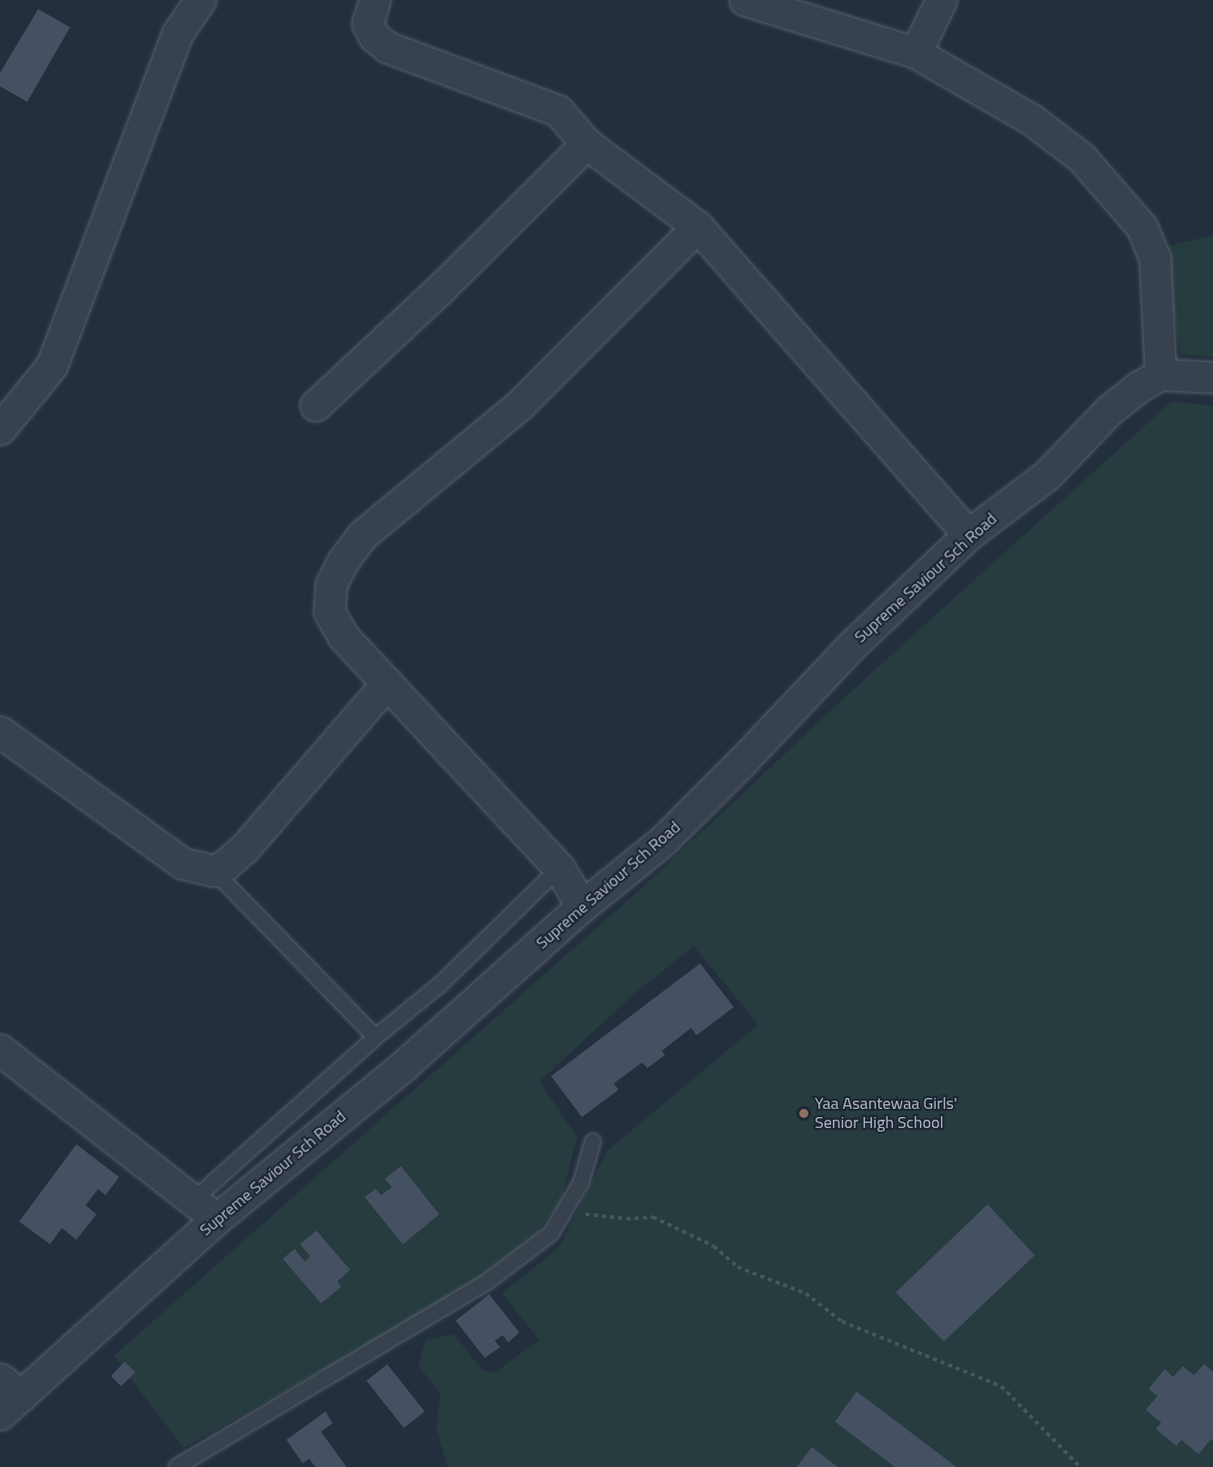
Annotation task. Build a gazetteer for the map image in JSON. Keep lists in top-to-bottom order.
{
  "streets": {
    "street": ["Supreme Saviour Sch Road"]
  },
  "places": ["Yaa Asantewaa Girls' Senior High School"]
}
